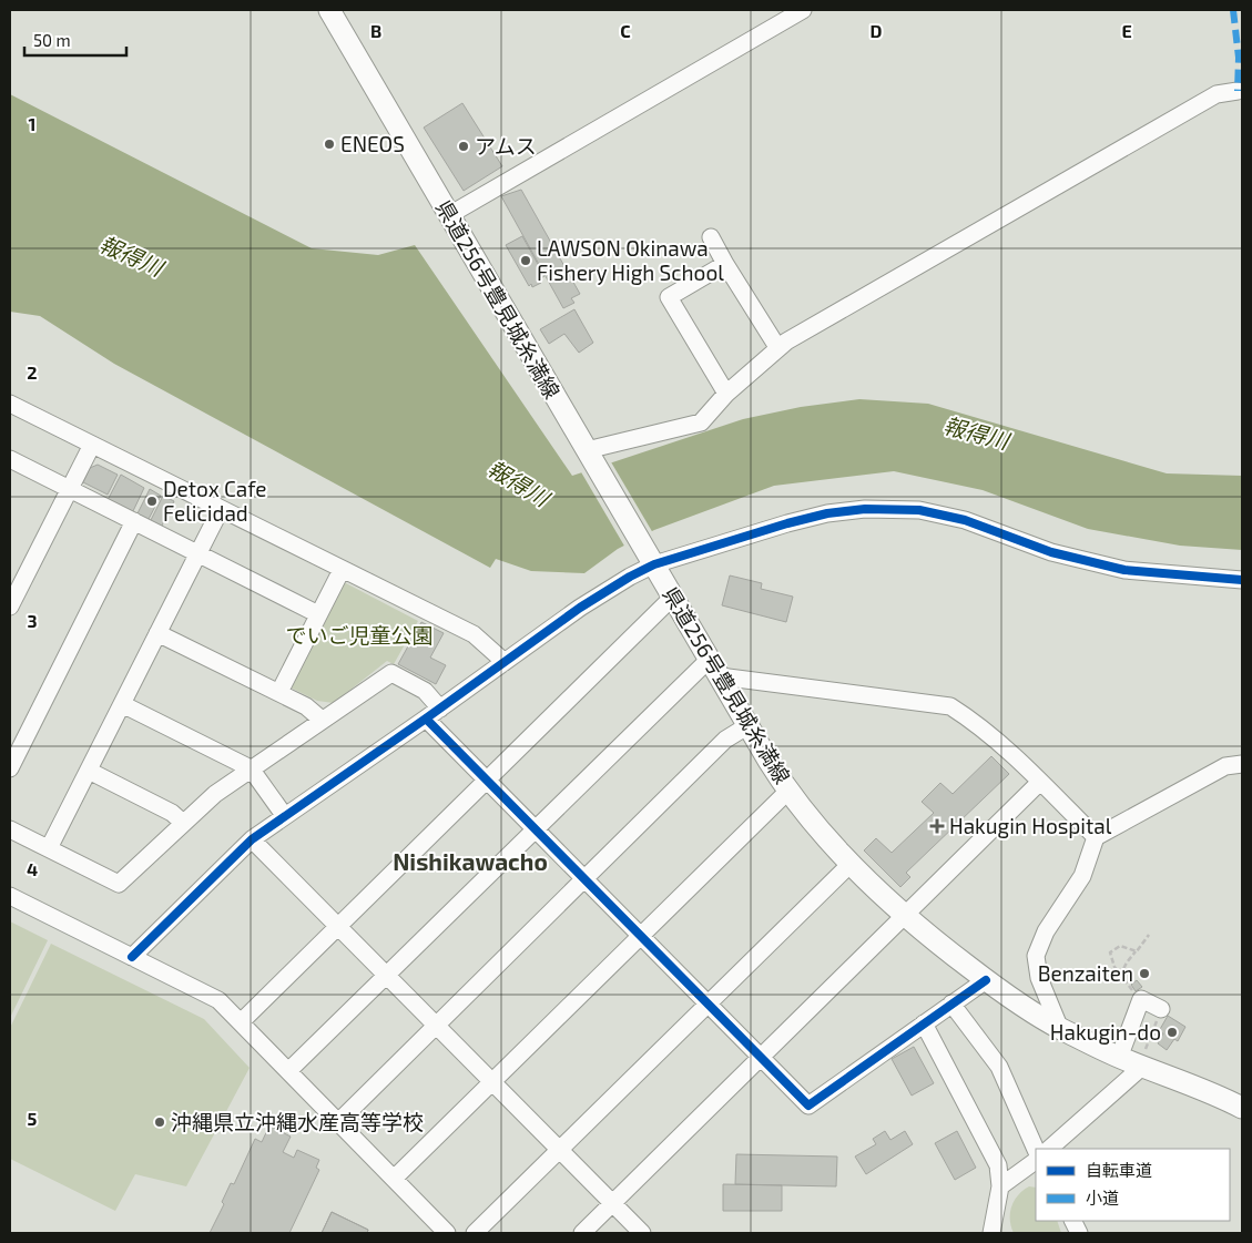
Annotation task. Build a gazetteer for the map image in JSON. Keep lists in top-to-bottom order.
{
  "streets": {
    "main road": ["県道256号豊見城糸満線"]
  },
  "districts": ["Nishikawacho"],
  "water": ["報得川"],
  "parks": ["でいご児童公園"],
  "places": {
    "other": [
      "ENEOS",
      "アムス",
      "LAWSON Okinawa Fishery High School",
      "Detox Cafe Felicidad",
      "Benzaiten",
      "Hakugin-do",
      "沖縄県立沖縄水産高等学校"
    ],
    "health": ["Hakugin Hospital"]
  },
  "legend": ["自転車道", "小道"],
  "scale_bar": "50 m",
  "grid": {
    "columns": [
      "B",
      "C",
      "D",
      "E"
    ],
    "rows": [
      "1",
      "2",
      "3",
      "4",
      "5"
    ]
  }
}
